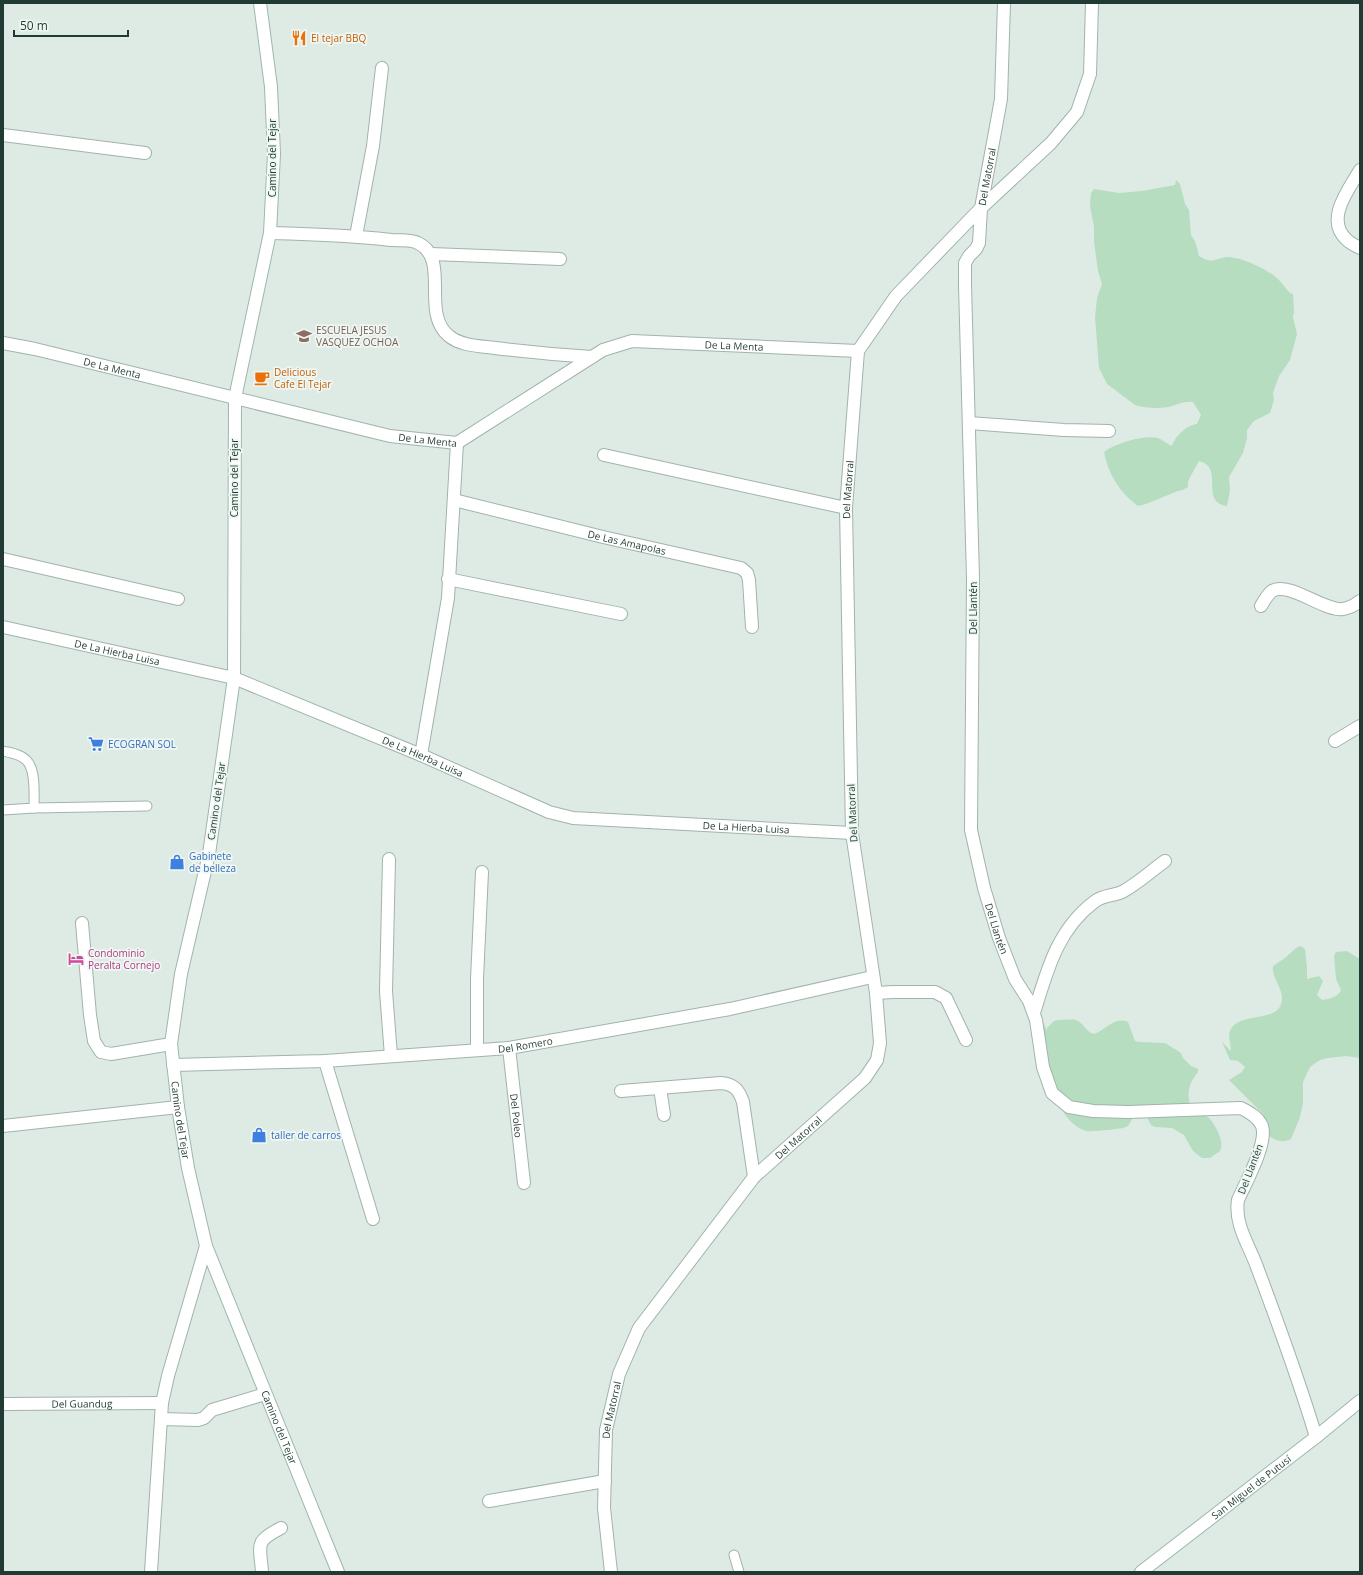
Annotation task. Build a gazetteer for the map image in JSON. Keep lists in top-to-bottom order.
{
  "streets": {
    "street": [
      "Camino del Tejar",
      "Del Matorral",
      "De La Menta",
      "De Las Amapolas",
      "Del Llantén",
      "De La Hierba Luisa",
      "Del Romero",
      "Del Poleo",
      "Del Guandug",
      "San Miguel de Putusí"
    ]
  },
  "crossings": [
    ["Camino del Tejar", "De La Menta"],
    ["Camino del Tejar", "De La Hierba Luisa"],
    ["Camino del Tejar", "Del Romero"],
    ["Del Matorral", "De La Menta"],
    ["Del Matorral", "Del Llantén"],
    ["Del Matorral", "De La Hierba Luisa"],
    ["Del Matorral", "Del Romero"],
    ["Del Llantén", "San Miguel de Putusí"],
    ["Del Romero", "Del Poleo"]
  ],
  "places": {
    "restaurant": ["El tejar BBQ"],
    "school or university": ["ESCUELA JESUS VASQUEZ OCHOA"],
    "cafe": ["Delicious Cafe El Tejar"],
    "supermarket": ["ECOGRAN SOL"],
    "shop": ["Gabinete de belleza", "taller de carros"],
    "hotel": ["Condominio Peralta Cornejo"]
  },
  "scale_bar": "50 m"
}
